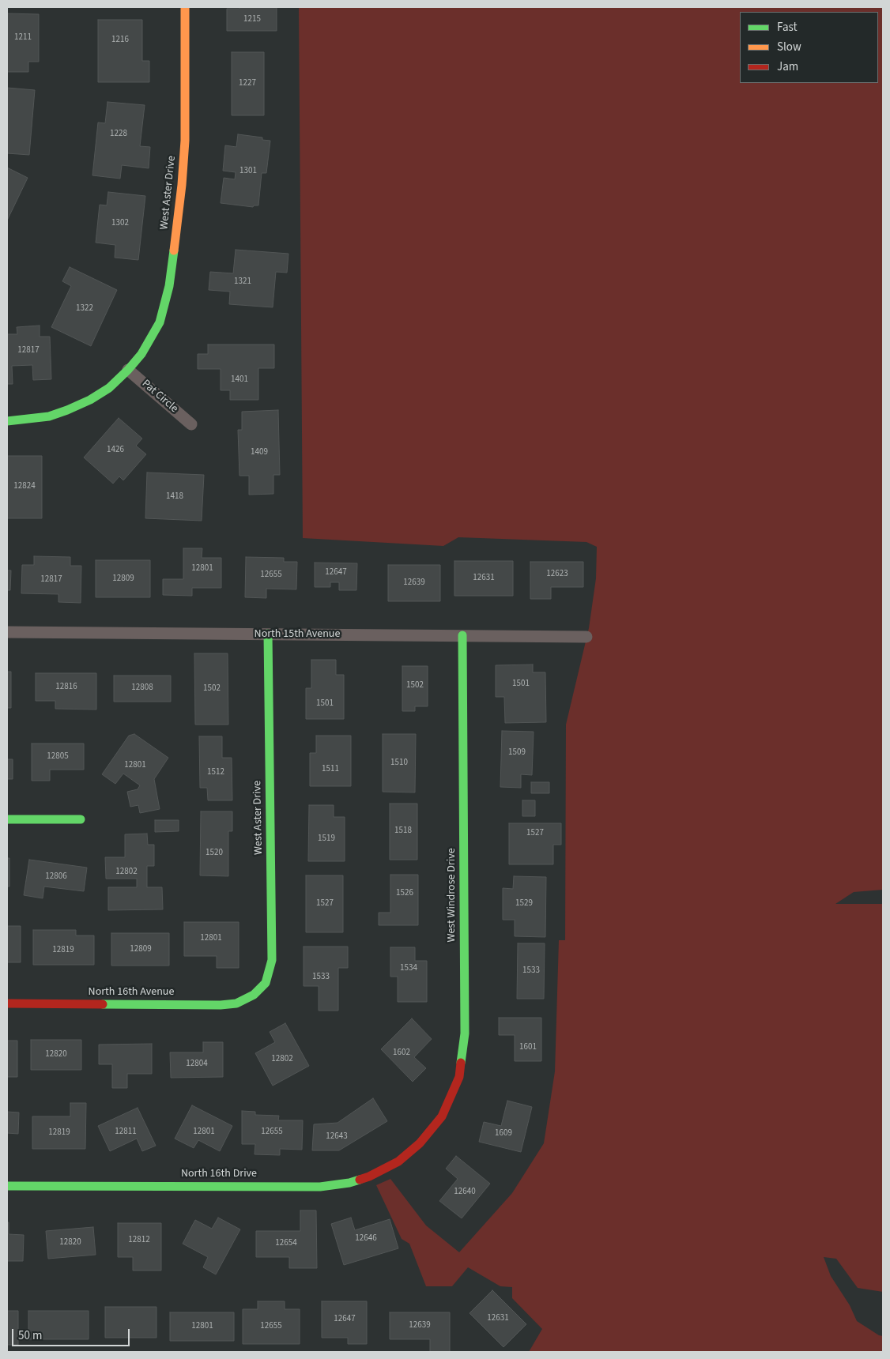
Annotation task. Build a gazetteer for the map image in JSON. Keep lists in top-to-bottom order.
{
  "streets": {
    "street": [
      "West Aster Drive",
      "Pat Circle",
      "North 15th Avenue",
      "West Windrose Drive",
      "North 16th Avenue",
      "North 16th Drive"
    ]
  },
  "crossings": [
    ["West Aster Drive", "Pat Circle"],
    ["West Aster Drive", "North 15th Avenue"],
    ["West Aster Drive", "North 16th Avenue"],
    ["North 15th Avenue", "West Windrose Drive"],
    ["West Windrose Drive", "North 16th Drive"]
  ],
  "house_numbers": [
    "1215",
    "1211",
    "1216",
    "1227",
    "1228",
    "1301",
    "1302",
    "1321",
    "1322",
    "12817",
    "1401",
    "1426",
    "1409",
    "12824",
    "1418",
    "12801",
    "12647",
    "12623",
    "12655",
    "12631",
    "12809",
    "12817",
    "12639",
    "1501",
    "1502",
    "12816",
    "12808",
    "1502",
    "1501",
    "1509",
    "12805",
    "1510",
    "12801",
    "1511",
    "1512",
    "1518",
    "1527",
    "1519",
    "1520",
    "12802",
    "12806",
    "1526",
    "1527",
    "1529",
    "12801",
    "12809",
    "12819",
    "1534",
    "1533",
    "1533",
    "1601",
    "1602",
    "12820",
    "12802",
    "12804",
    "12811",
    "12801",
    "12655",
    "12819",
    "1609",
    "12643",
    "12640",
    "12646",
    "12812",
    "12820",
    "12654",
    "12631",
    "12647",
    "12639",
    "12801",
    "12655"
  ],
  "legend": ["Fast", "Slow", "Jam"],
  "scale_bar": "50 m"
}
